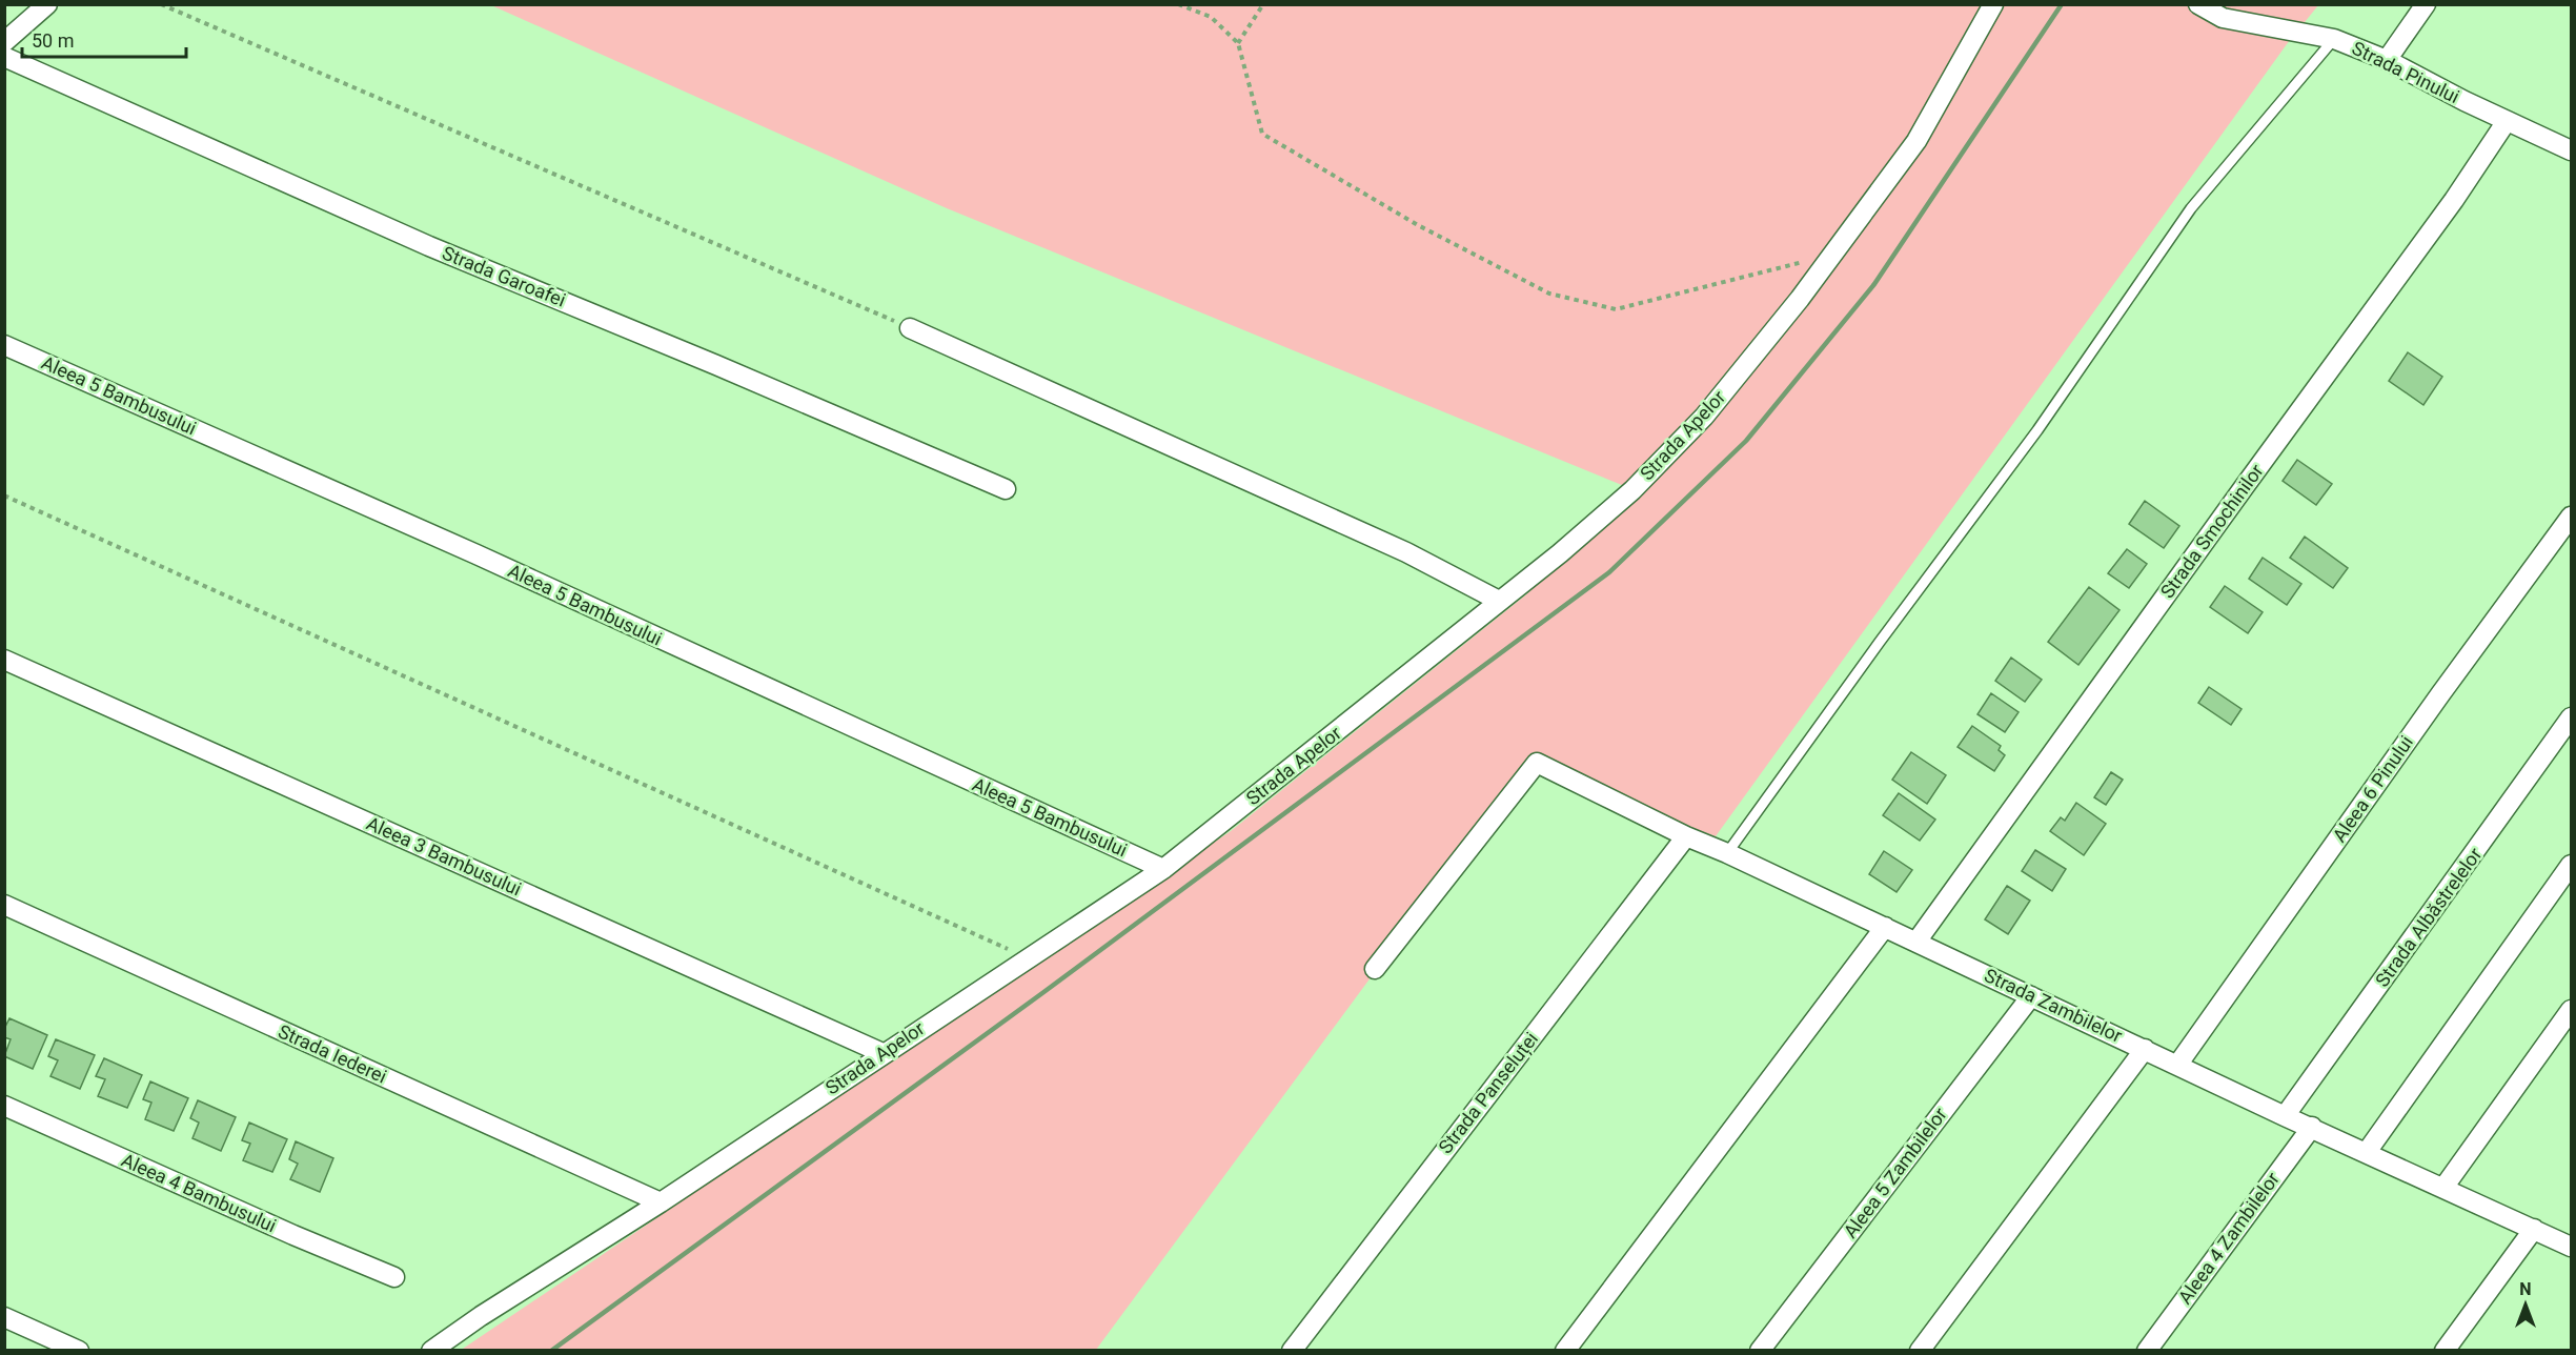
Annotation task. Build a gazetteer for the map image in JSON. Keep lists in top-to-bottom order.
{
  "streets": {
    "street": [
      "Strada Pinului",
      "Strada Garoafei",
      "Aleea 5 Bambusului",
      "Strada Apelor",
      "Strada Smochinilor",
      "Aleea 6 Pinului",
      "Aleea 3 Bambusului",
      "Strada Albăstrelelor",
      "Strada Zambilelor",
      "Strada Iederei",
      "Strada Panseluței",
      "Aleea 5 Zambilelor",
      "Aleea 4 Bambusului",
      "Aleea 4 Zambilelor"
    ]
  },
  "crossings": [
    ["Strada Pinului", "Strada Smochinilor"],
    ["Aleea 5 Bambusului", "Strada Apelor"],
    ["Strada Apelor", "Aleea 3 Bambusului"],
    ["Strada Apelor", "Strada Iederei"],
    ["Strada Smochinilor", "Strada Zambilelor"],
    ["Aleea 6 Pinului", "Strada Zambilelor"],
    ["Strada Albăstrelelor", "Strada Zambilelor"],
    ["Strada Zambilelor", "Strada Panseluței"],
    ["Strada Zambilelor", "Aleea 5 Zambilelor"],
    ["Strada Zambilelor", "Aleea 4 Zambilelor"]
  ],
  "scale_bar": "50 m",
  "north": "top"
}
